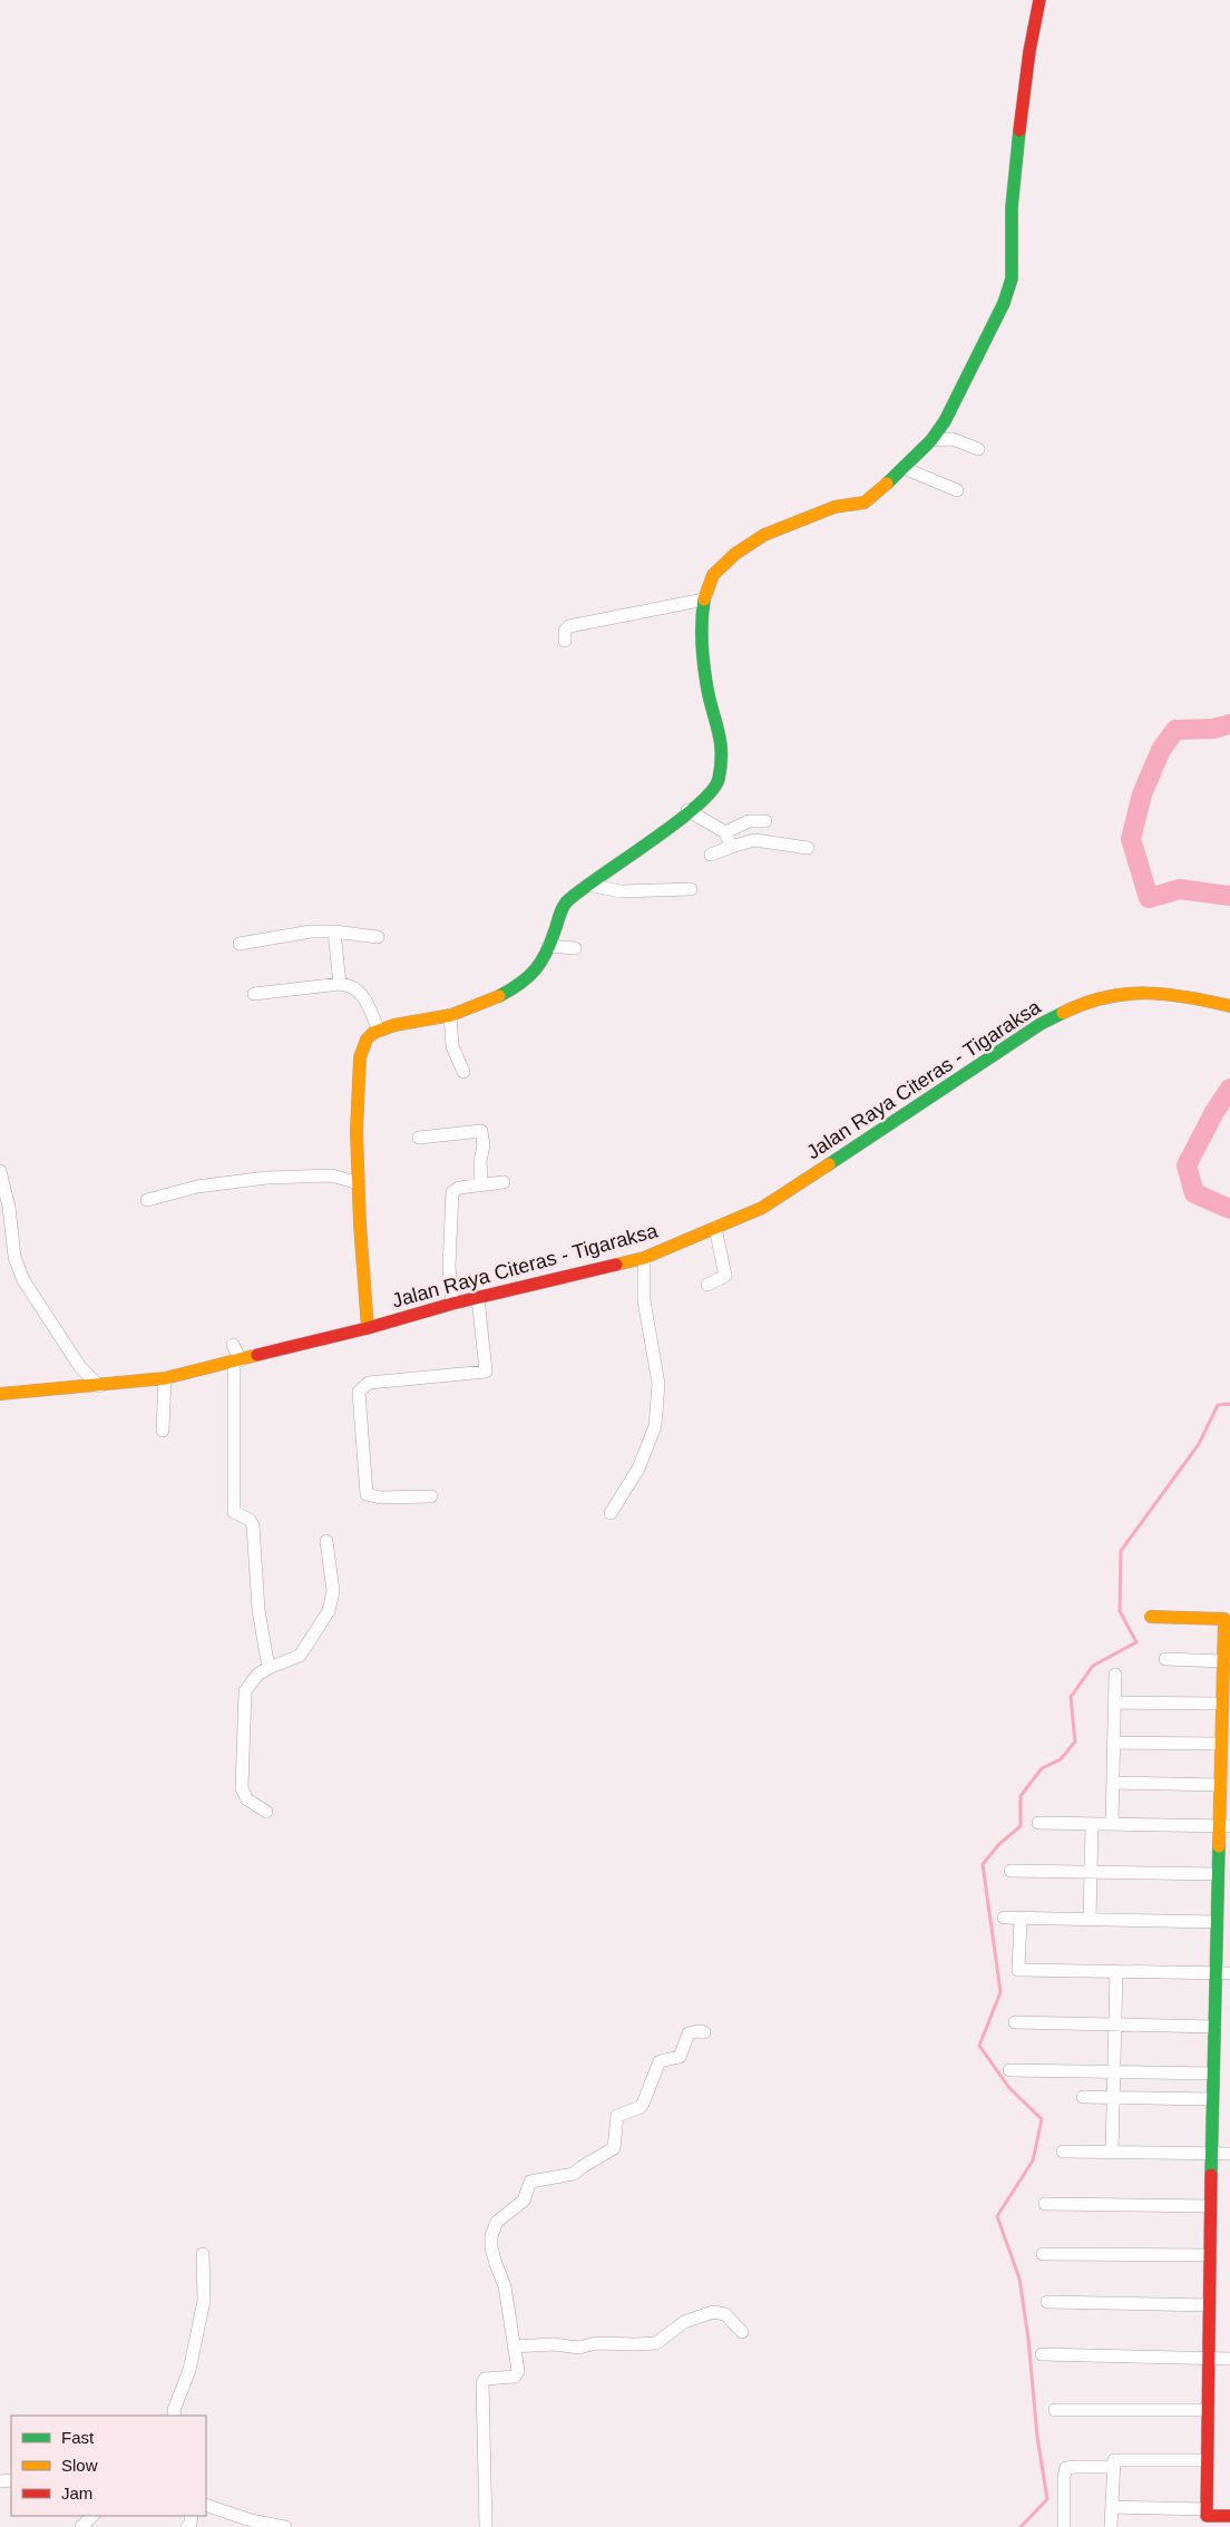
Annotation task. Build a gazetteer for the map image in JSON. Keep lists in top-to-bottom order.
{
  "streets": {
    "street": ["Jalan Raya Citeras - Tigaraksa"]
  },
  "legend": ["Fast", "Slow", "Jam"]
}
